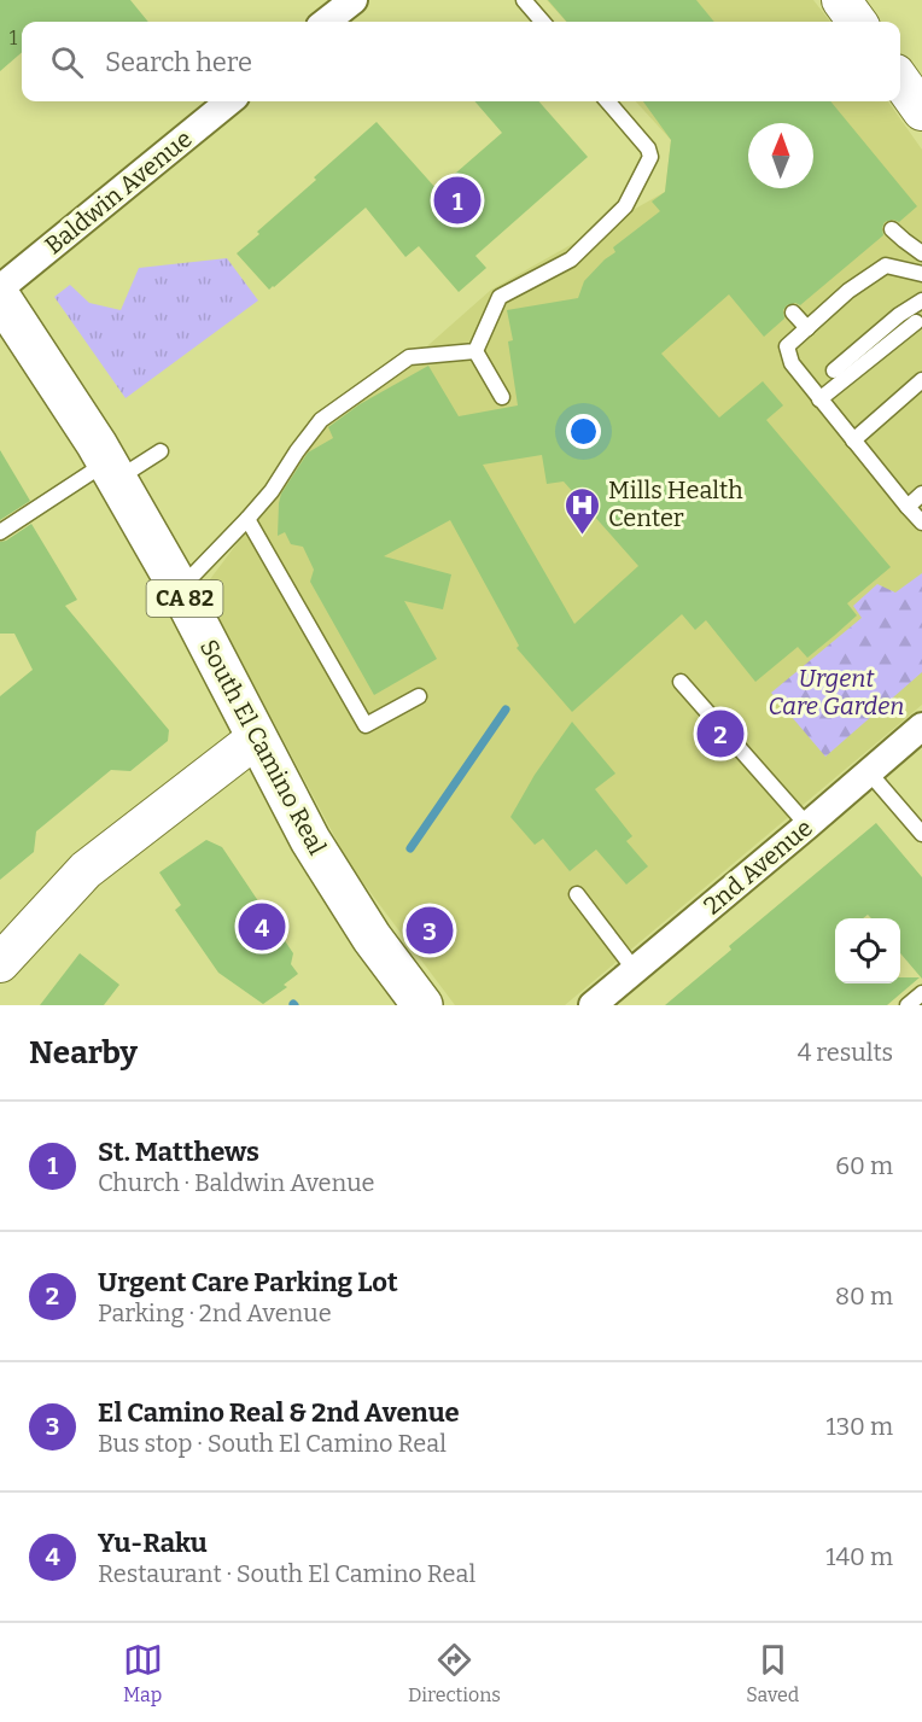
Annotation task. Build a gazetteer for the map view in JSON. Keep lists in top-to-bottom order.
{
  "streets": {
    "main road": ["CA 82", "South El Camino Real"],
    "street": ["Baldwin Avenue", "2nd Avenue"]
  },
  "parks": ["Urgent Care Garden"],
  "places": {
    "hospital": ["Mills Health Center"]
  },
  "house_numbers": ["1"],
  "north": "top",
  "page": {
    "search": "Search here",
    "pins": [
      "1",
      "2",
      "4",
      "3"
    ],
    "heading": ["Nearby", "4 results"],
    "list": [
      {
        "mark": "1",
        "name": "St. Matthews",
        "note": "Church · Baldwin Avenue",
        "value": "60 m"
      },
      {
        "mark": "2",
        "name": "Urgent Care Parking Lot",
        "note": "Parking · 2nd Avenue",
        "value": "80 m"
      },
      {
        "mark": "3",
        "name": "El Camino Real & 2nd Avenue",
        "note": "Bus stop · South El Camino Real",
        "value": "130 m"
      },
      {
        "mark": "4",
        "name": "Yu-Raku",
        "note": "Restaurant · South El Camino Real",
        "value": "140 m"
      }
    ],
    "nav": ["Map", "Directions", "Saved"]
  }
}
